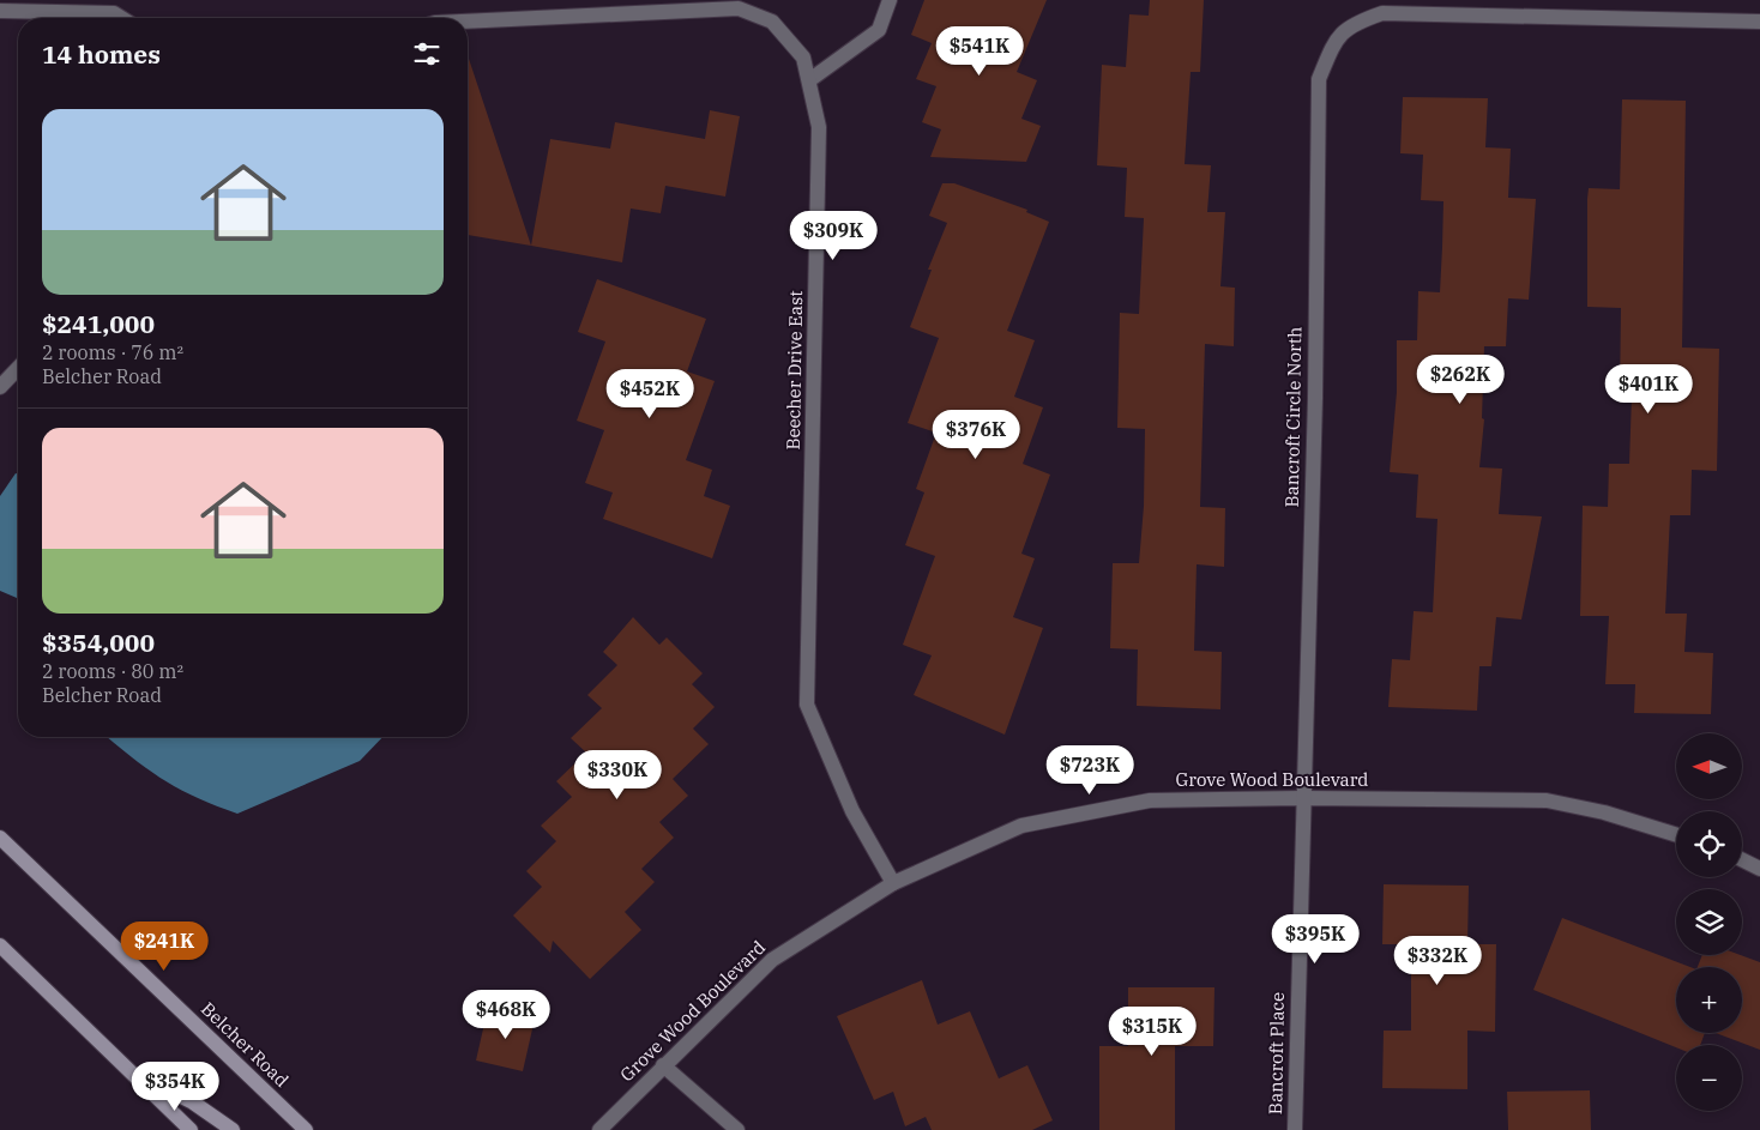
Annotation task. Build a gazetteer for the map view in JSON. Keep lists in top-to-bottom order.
{
  "streets": {
    "main road": ["Belcher Road"],
    "street": [
      "Beecher Drive East",
      "Bancroft Circle North",
      "Grove Wood Boulevard",
      "Bancroft Place"
    ]
  },
  "crossings": [
    ["Beecher Drive East", "Grove Wood Boulevard"],
    ["Bancroft Circle North", "Grove Wood Boulevard"],
    ["Bancroft Circle North", "Bancroft Place"],
    ["Grove Wood Boulevard", "Bancroft Place"]
  ],
  "north": "left",
  "page": {
    "heading": "14 homes",
    "price": [
      "$541K",
      "$309K",
      "$262K",
      "$401K",
      "$452K",
      "$376K",
      "$723K",
      "$330K",
      "$395K",
      "$241K",
      "$332K",
      "$468K",
      "$315K",
      "$354K"
    ],
    "list": [
      {
        "name": "$241,000",
        "note": "2 rooms · 76 m² · Belcher Road"
      },
      {
        "name": "$354,000",
        "note": "2 rooms · 80 m² · Belcher Road"
      }
    ],
    "map_buttons": ["+", "−"]
  }
}
